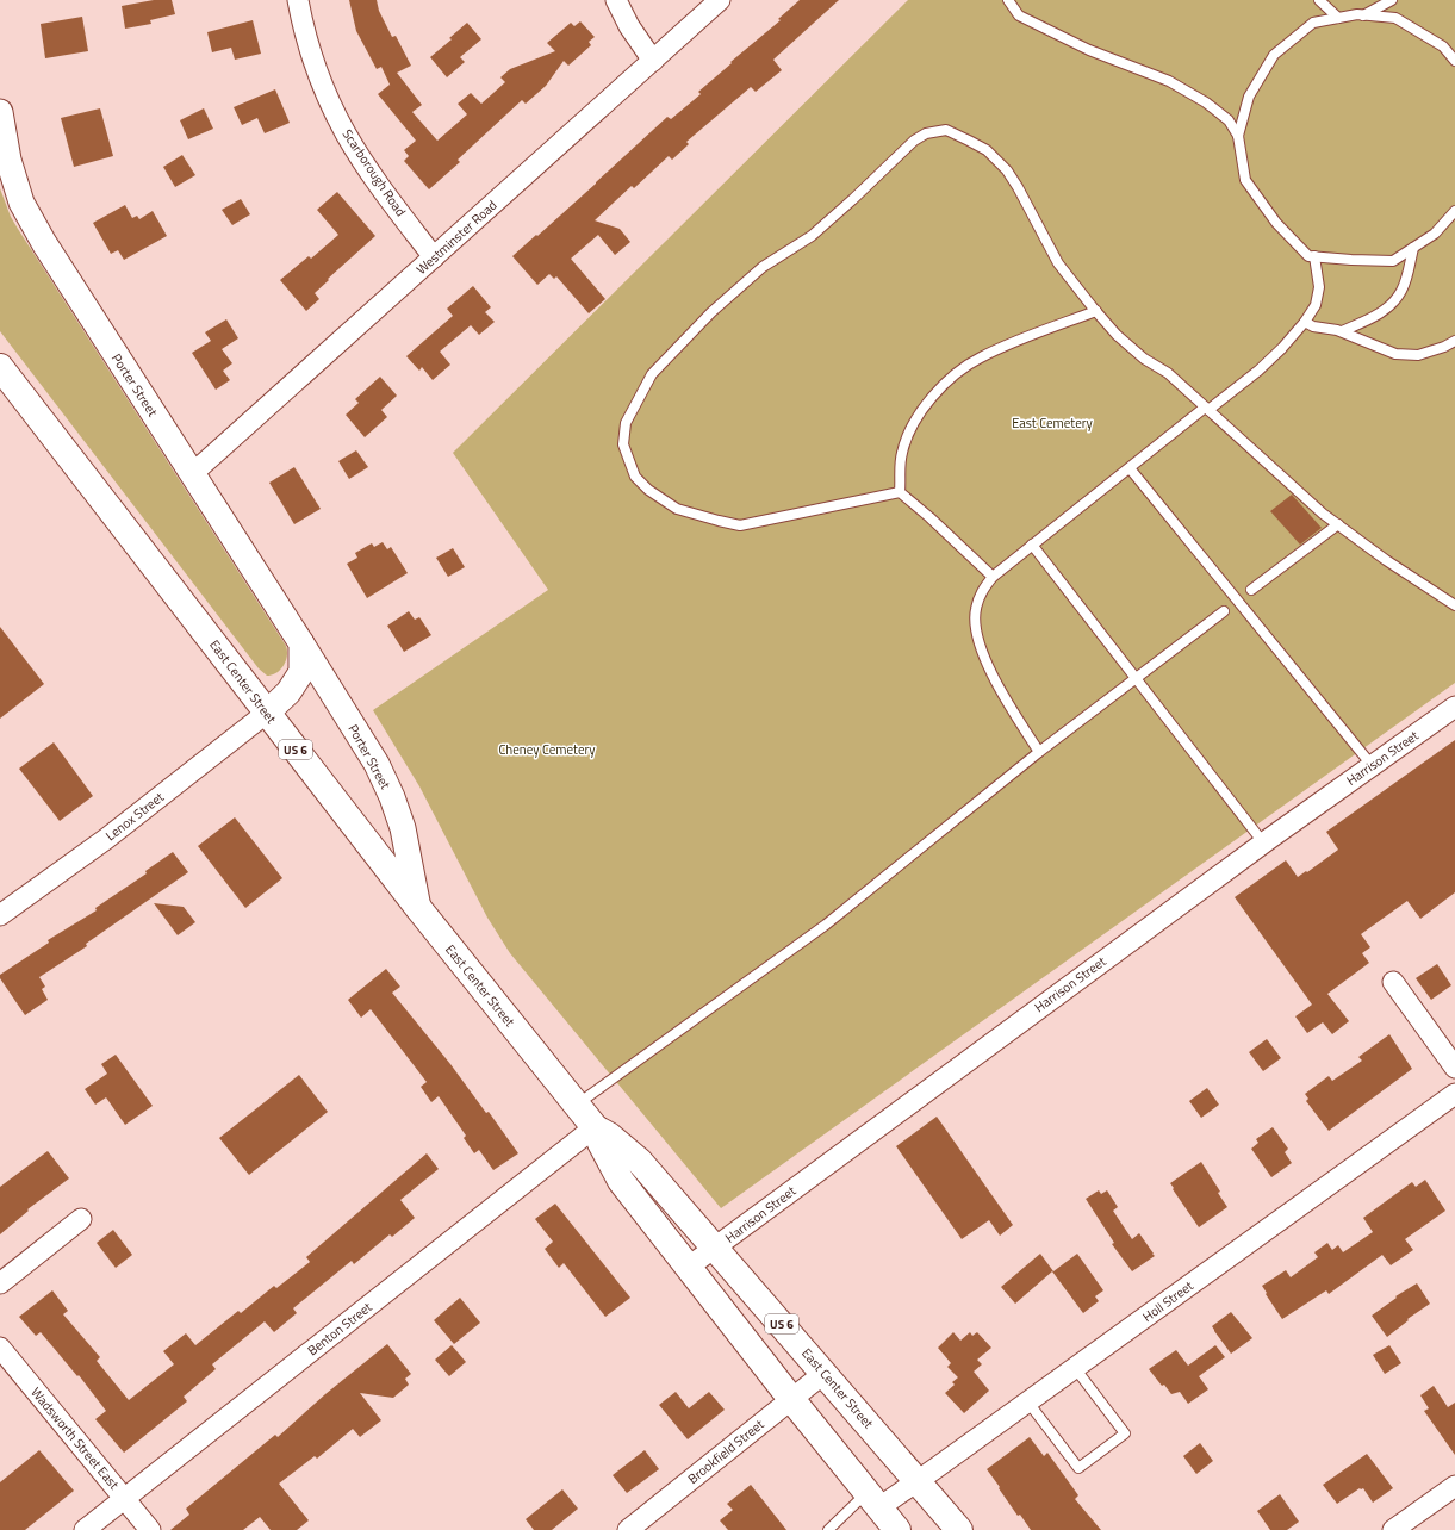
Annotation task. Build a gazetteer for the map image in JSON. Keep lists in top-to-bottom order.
{
  "streets": {
    "main road": ["East Center Street", "US 6"],
    "street": [
      "Scarborough Road",
      "Westminster Road",
      "Porter Street",
      "Harrison Street",
      "Lenox Street",
      "Holl Street",
      "Benton Street",
      "Wadsworth Street East",
      "Brookfield Street"
    ]
  },
  "crossings": [
    ["Scarborough Road", "Westminster Road"],
    ["Westminster Road", "Porter Street"],
    ["Porter Street", "East Center Street"],
    ["East Center Street", "Harrison Street"],
    ["East Center Street", "Lenox Street"],
    ["East Center Street", "Holl Street"],
    ["East Center Street", "Benton Street"],
    ["East Center Street", "Brookfield Street"],
    ["Benton Street", "Wadsworth Street East"]
  ],
  "parks": ["East Cemetery", "Cheney Cemetery"]
}
